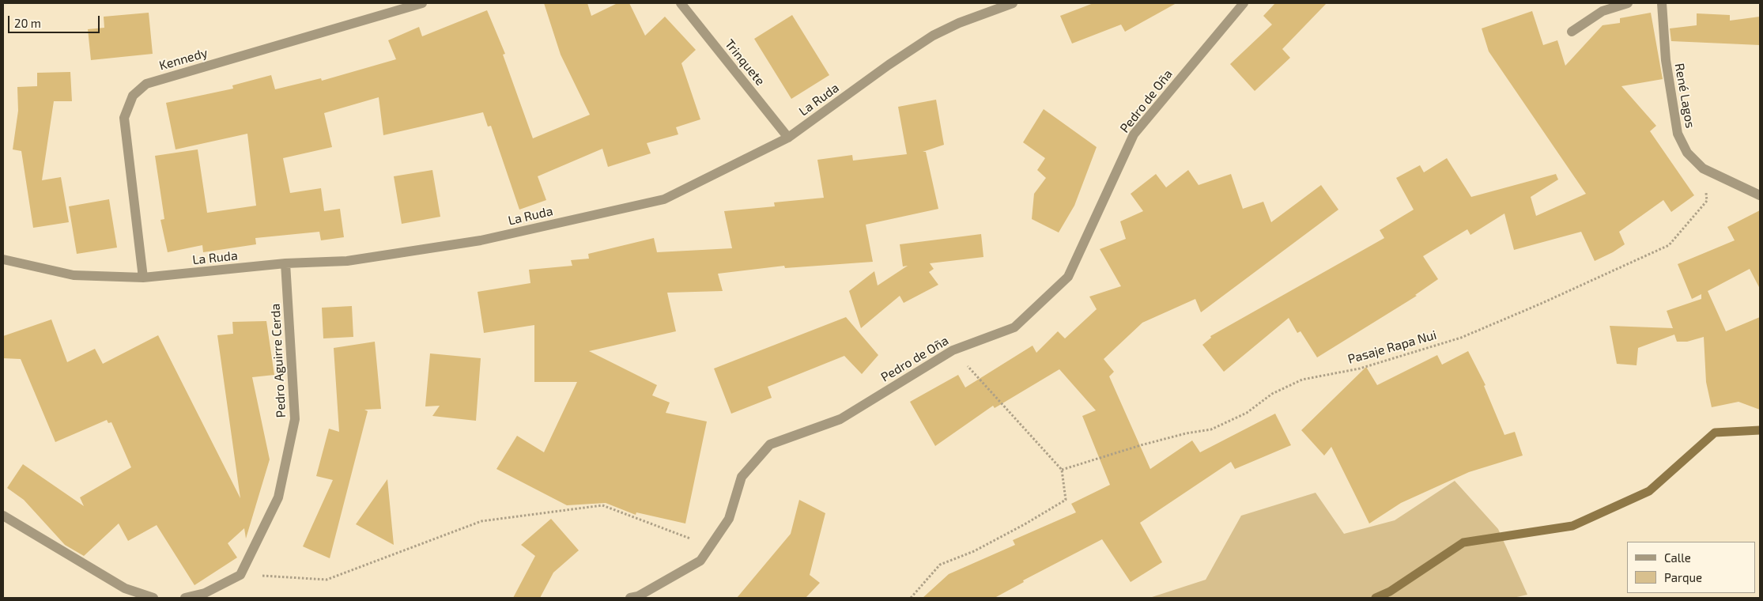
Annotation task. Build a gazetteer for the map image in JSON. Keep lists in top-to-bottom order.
{
  "streets": {
    "street": [
      "Kennedy",
      "Trinquete",
      "René Lagos",
      "La Ruda",
      "Pedro de Oña",
      "Pedro Aguirre Cerda"
    ],
    "path": ["Pasaje Rapa Nui"]
  },
  "crossings": [
    ["Kennedy", "La Ruda"],
    ["Trinquete", "La Ruda"],
    ["La Ruda", "Pedro Aguirre Cerda"]
  ],
  "legend": ["Calle", "Parque"],
  "scale_bar": "20 m"
}
